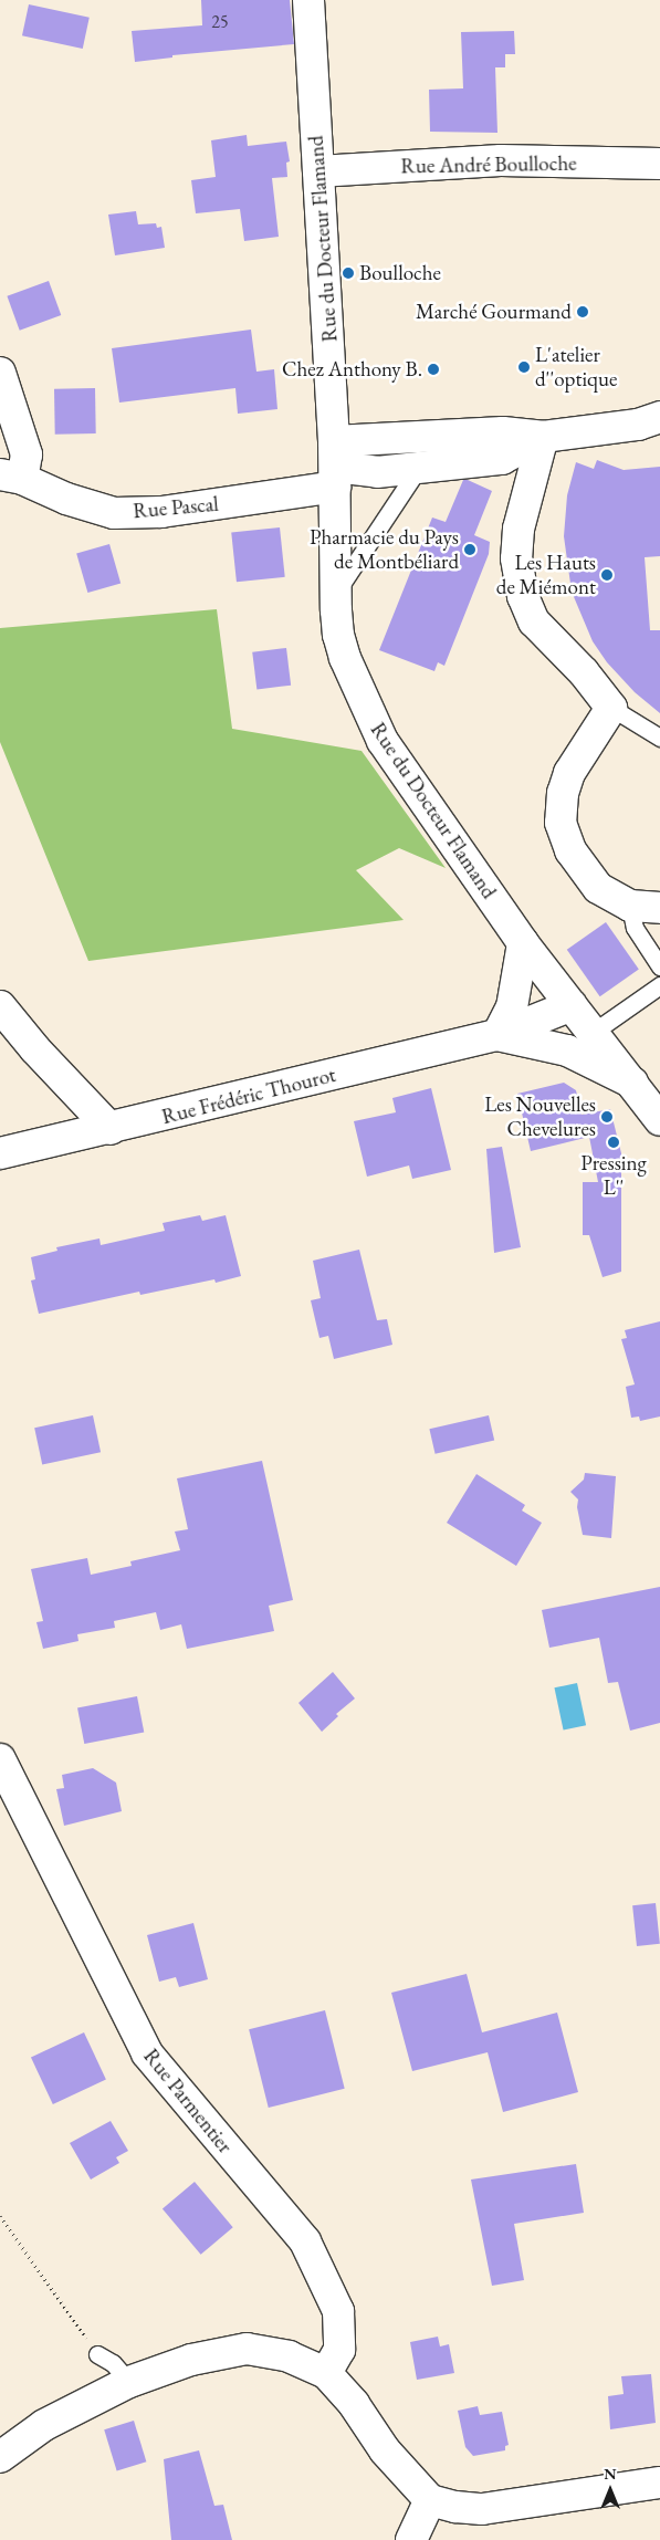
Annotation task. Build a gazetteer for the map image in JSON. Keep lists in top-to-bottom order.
{
  "streets": {
    "street": [
      "Rue André Boulloche",
      "Rue du Docteur Flamand",
      "Rue Pascal",
      "Rue Frédéric Thourot",
      "Rue Parmentier"
    ]
  },
  "crossings": [
    ["Rue André Boulloche", "Rue du Docteur Flamand"],
    ["Rue du Docteur Flamand", "Rue Pascal"],
    ["Rue du Docteur Flamand", "Rue Frédéric Thourot"]
  ],
  "places": [
    "Boulloche",
    "Marché Gourmand",
    "L'atelier d''optique",
    "Chez Anthony B.",
    "Pharmacie du Pays de Montbéliard",
    "Les Hauts de Miémont",
    "Les Nouvelles Chevelures",
    "Pressing L''"
  ],
  "house_numbers": ["25"],
  "north": "top"
}
